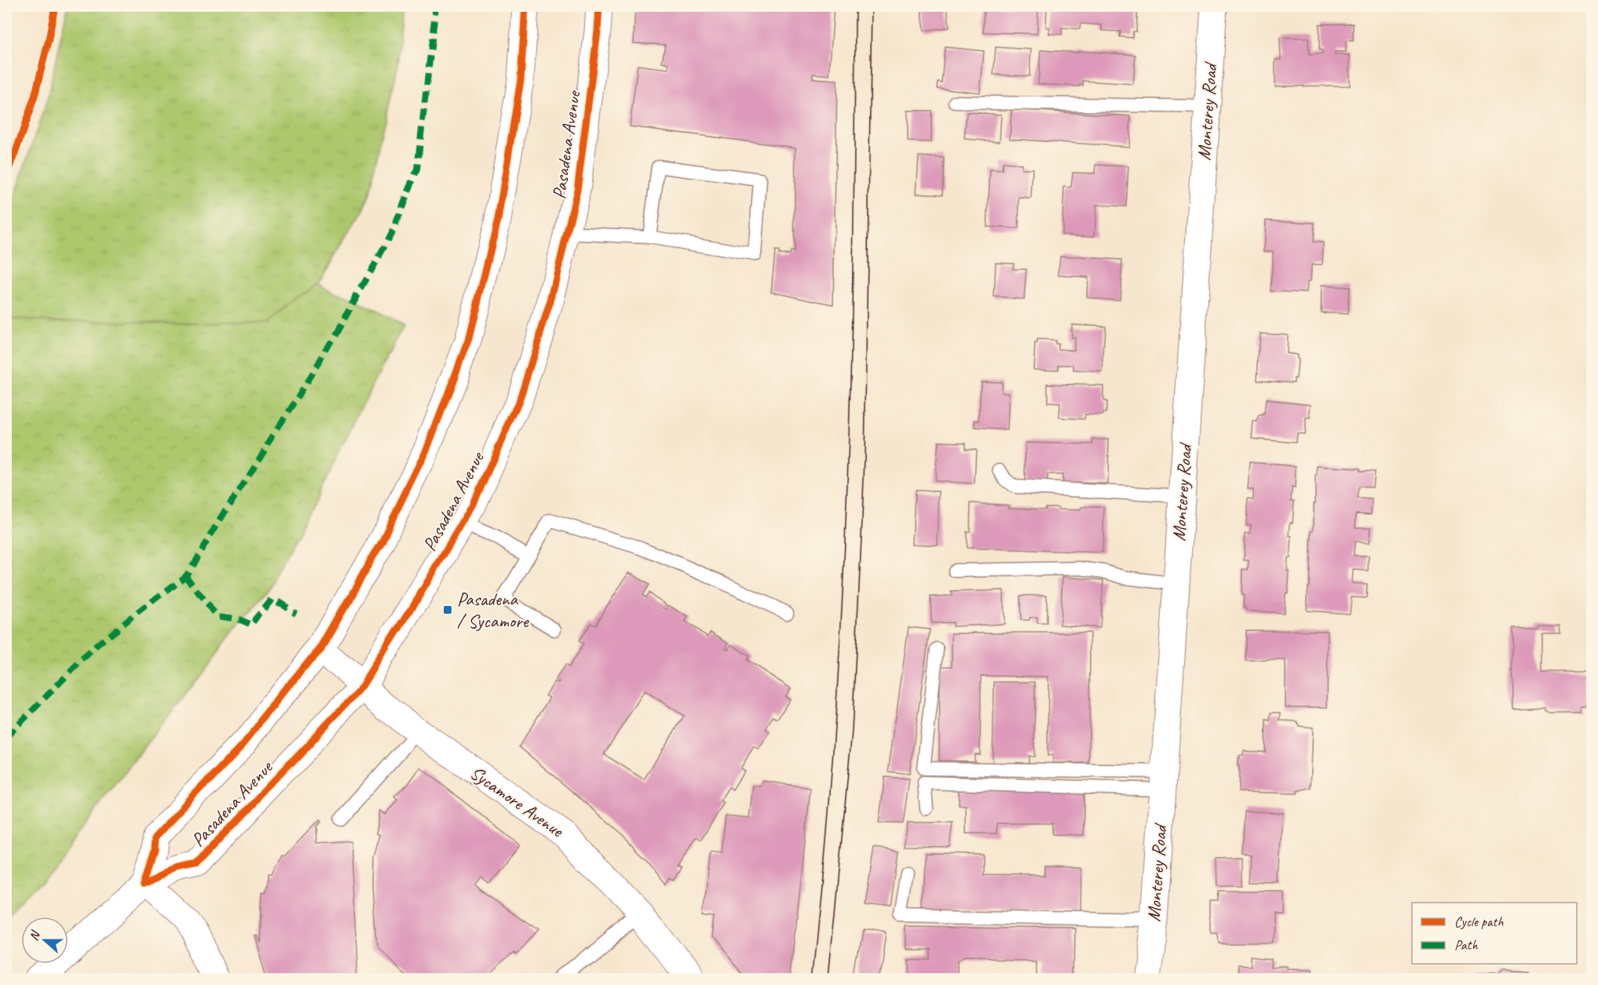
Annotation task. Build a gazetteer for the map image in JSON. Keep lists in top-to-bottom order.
{
  "streets": {
    "main road": ["Monterey Road", "Pasadena Avenue", "Sycamore Avenue"]
  },
  "crossings": [
    ["Pasadena Avenue", "Sycamore Avenue"]
  ],
  "places": {
    "transit": ["Pasadena / Sycamore"]
  },
  "legend": ["Cycle path", "Path"],
  "north": "left"
}
